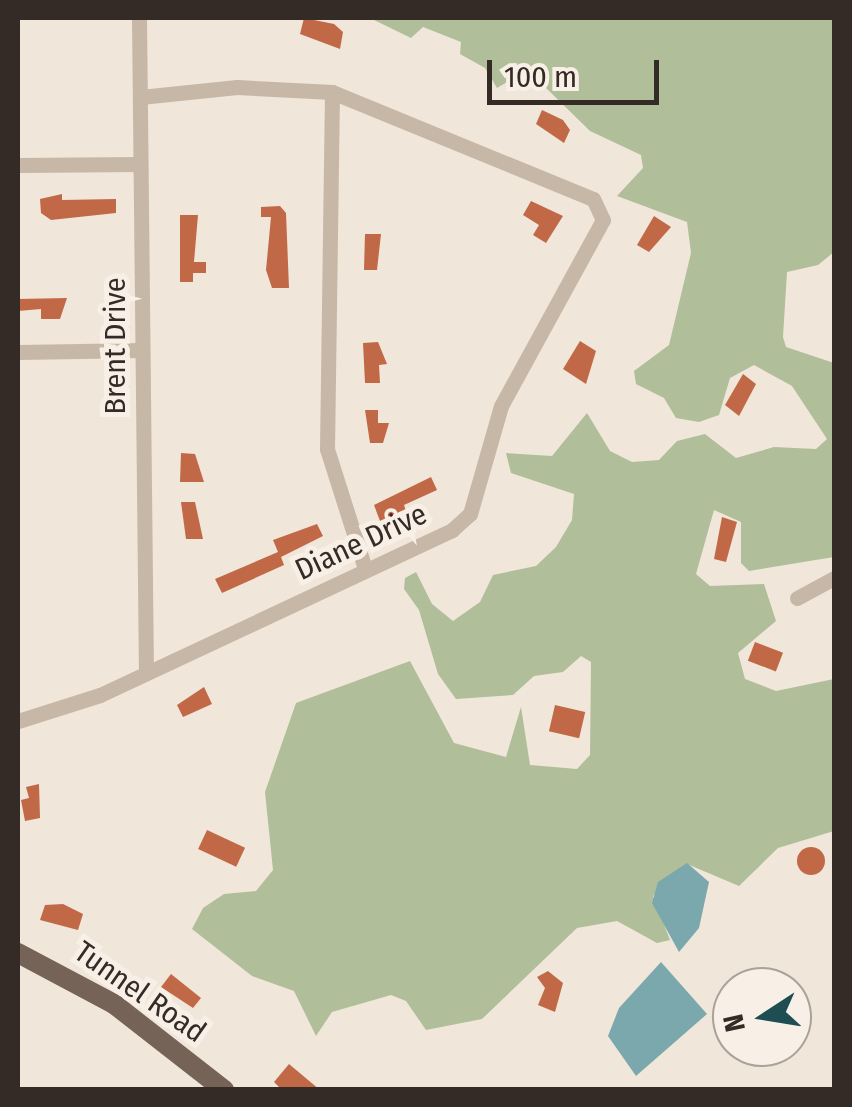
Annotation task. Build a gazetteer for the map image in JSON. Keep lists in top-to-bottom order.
{
  "streets": {
    "main road": ["Tunnel Road"],
    "street": ["Brent Drive", "Diane Drive"]
  },
  "crossings": [
    ["Brent Drive", "Diane Drive"]
  ],
  "scale_bar": "100 m",
  "north": "left"
}
